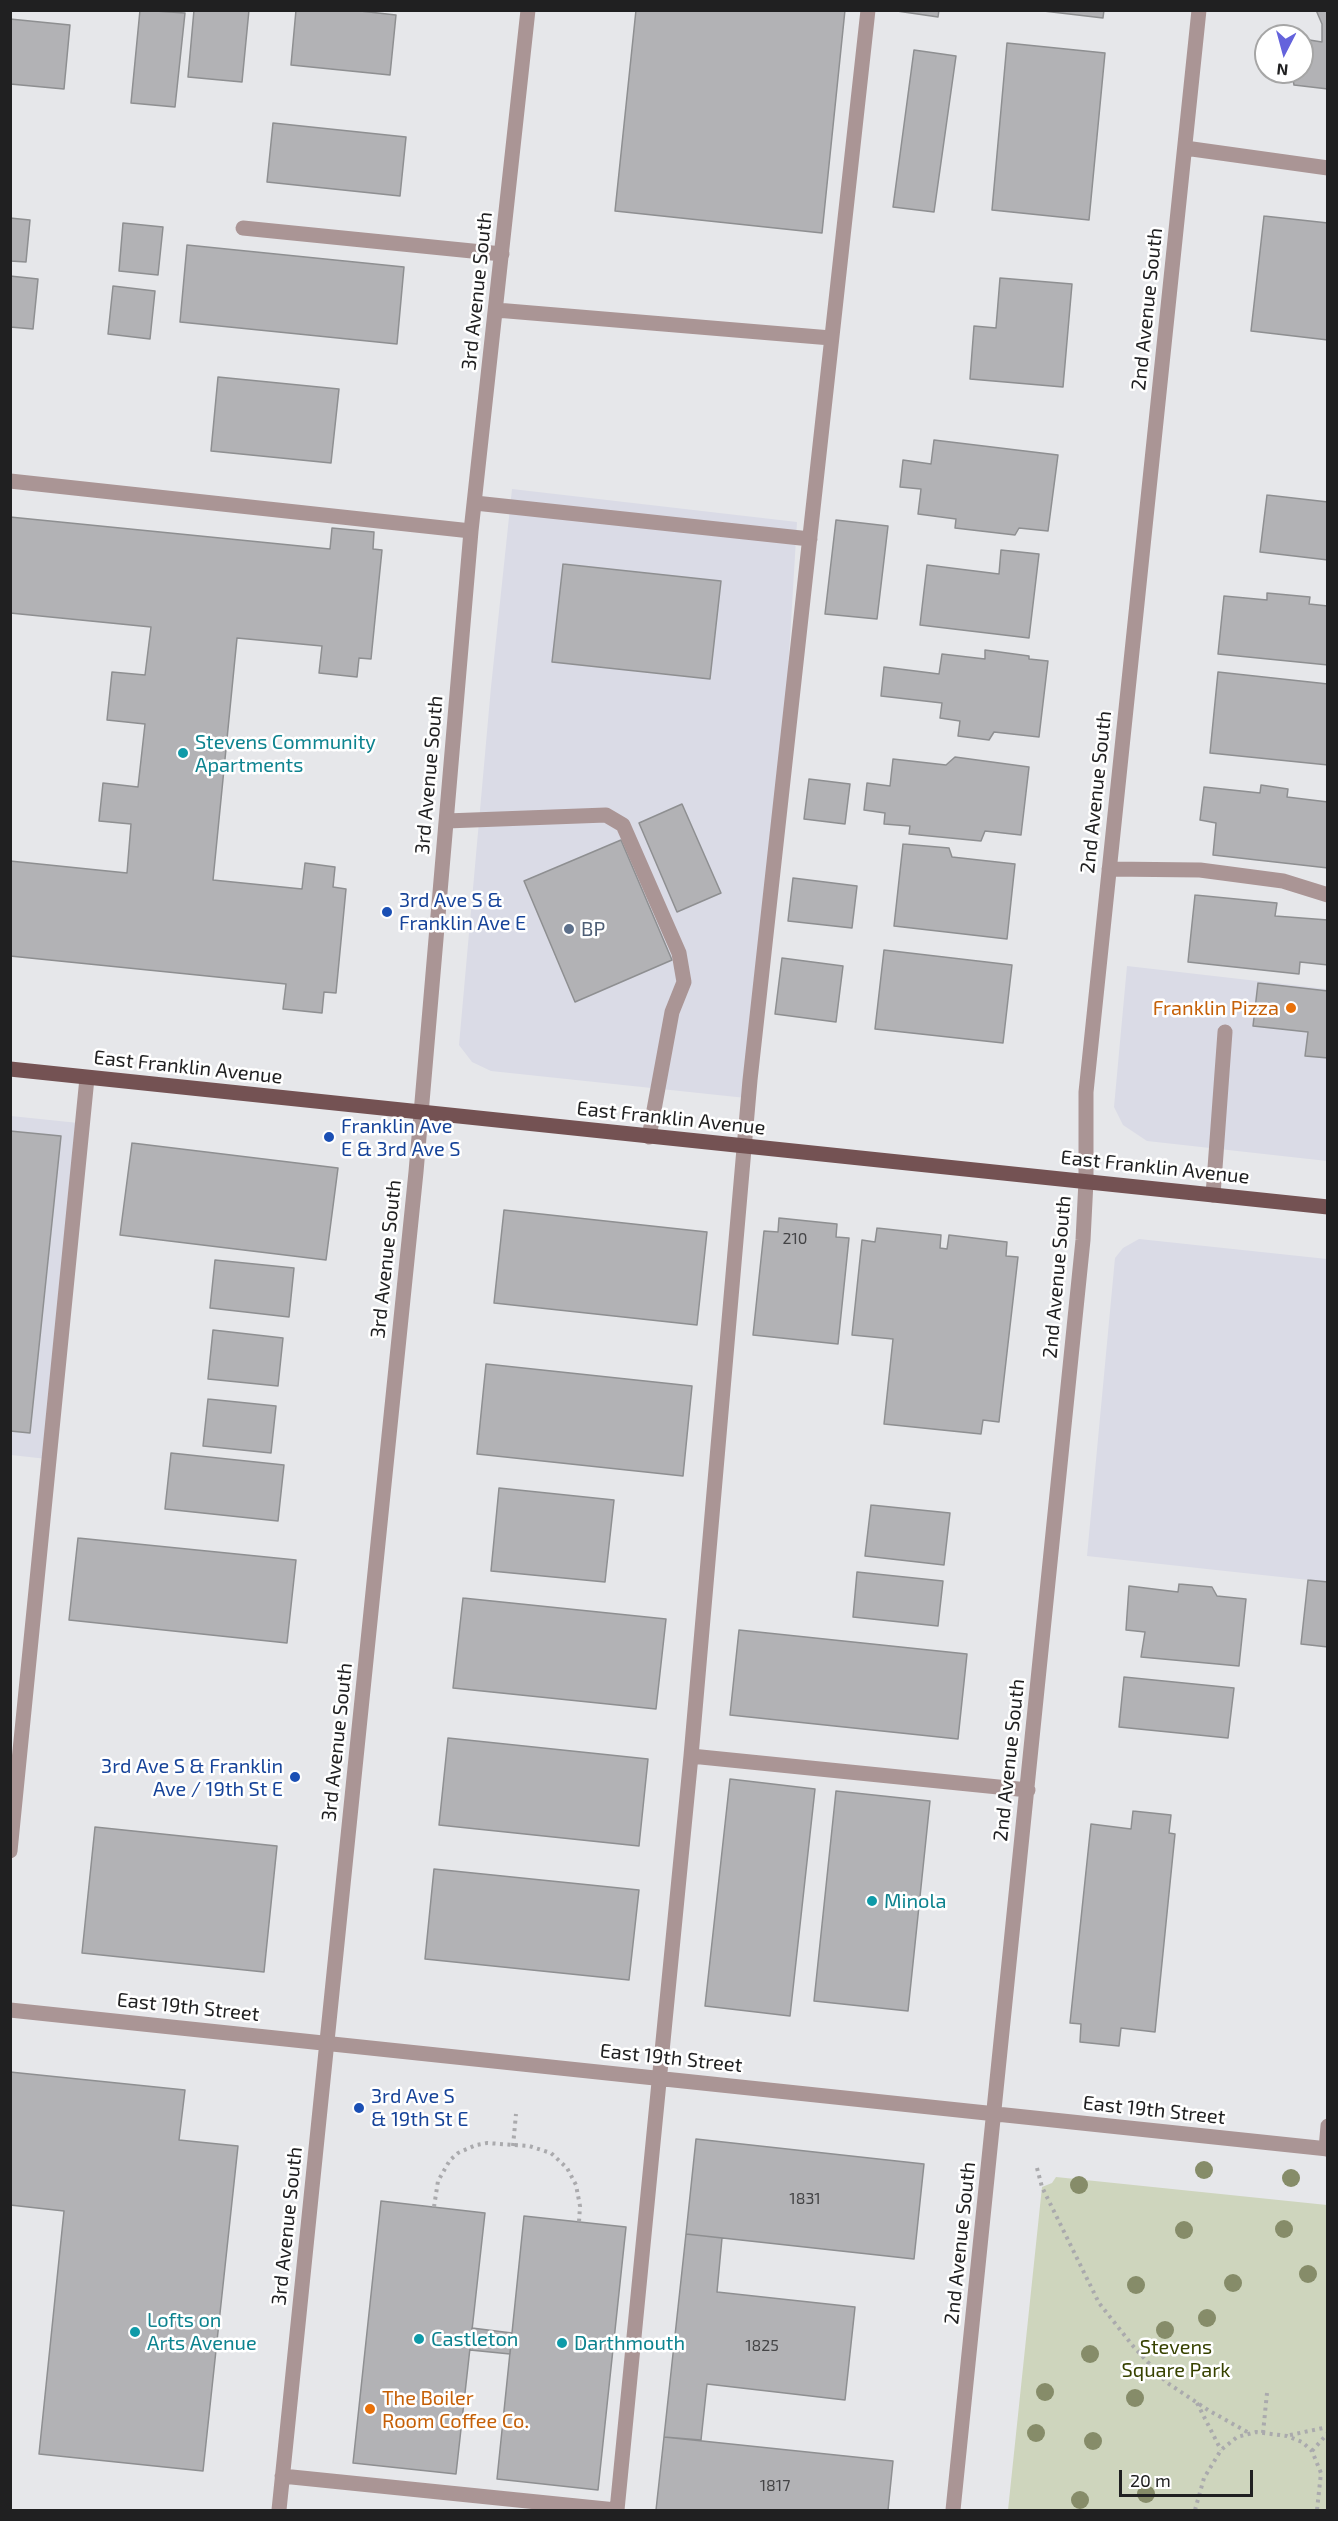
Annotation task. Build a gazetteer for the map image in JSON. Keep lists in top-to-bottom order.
{
  "streets": {
    "main road": ["East Franklin Avenue"],
    "street": ["3rd Avenue South", "2nd Avenue South", "East 19th Street"]
  },
  "crossings": [
    ["3rd Avenue South", "East Franklin Avenue"],
    ["3rd Avenue South", "East 19th Street"],
    ["2nd Avenue South", "East Franklin Avenue"],
    ["2nd Avenue South", "East 19th Street"]
  ],
  "parks": ["Stevens Square Park"],
  "places": [
    "Stevens Community Apartments",
    "3rd Ave S & Franklin Ave E",
    "BP",
    "Franklin Pizza",
    "Franklin Ave E & 3rd Ave S",
    "3rd Ave S & Franklin Ave / 19th St E",
    "Minola",
    "3rd Ave S & 19th St E",
    "Lofts on Arts Avenue",
    "Castleton",
    "Darthmouth",
    "The Boiler Room Coffee Co."
  ],
  "house_numbers": [
    "210",
    "1831",
    "1825",
    "1817"
  ],
  "scale_bar": "20 m",
  "north": "bottom"
}
